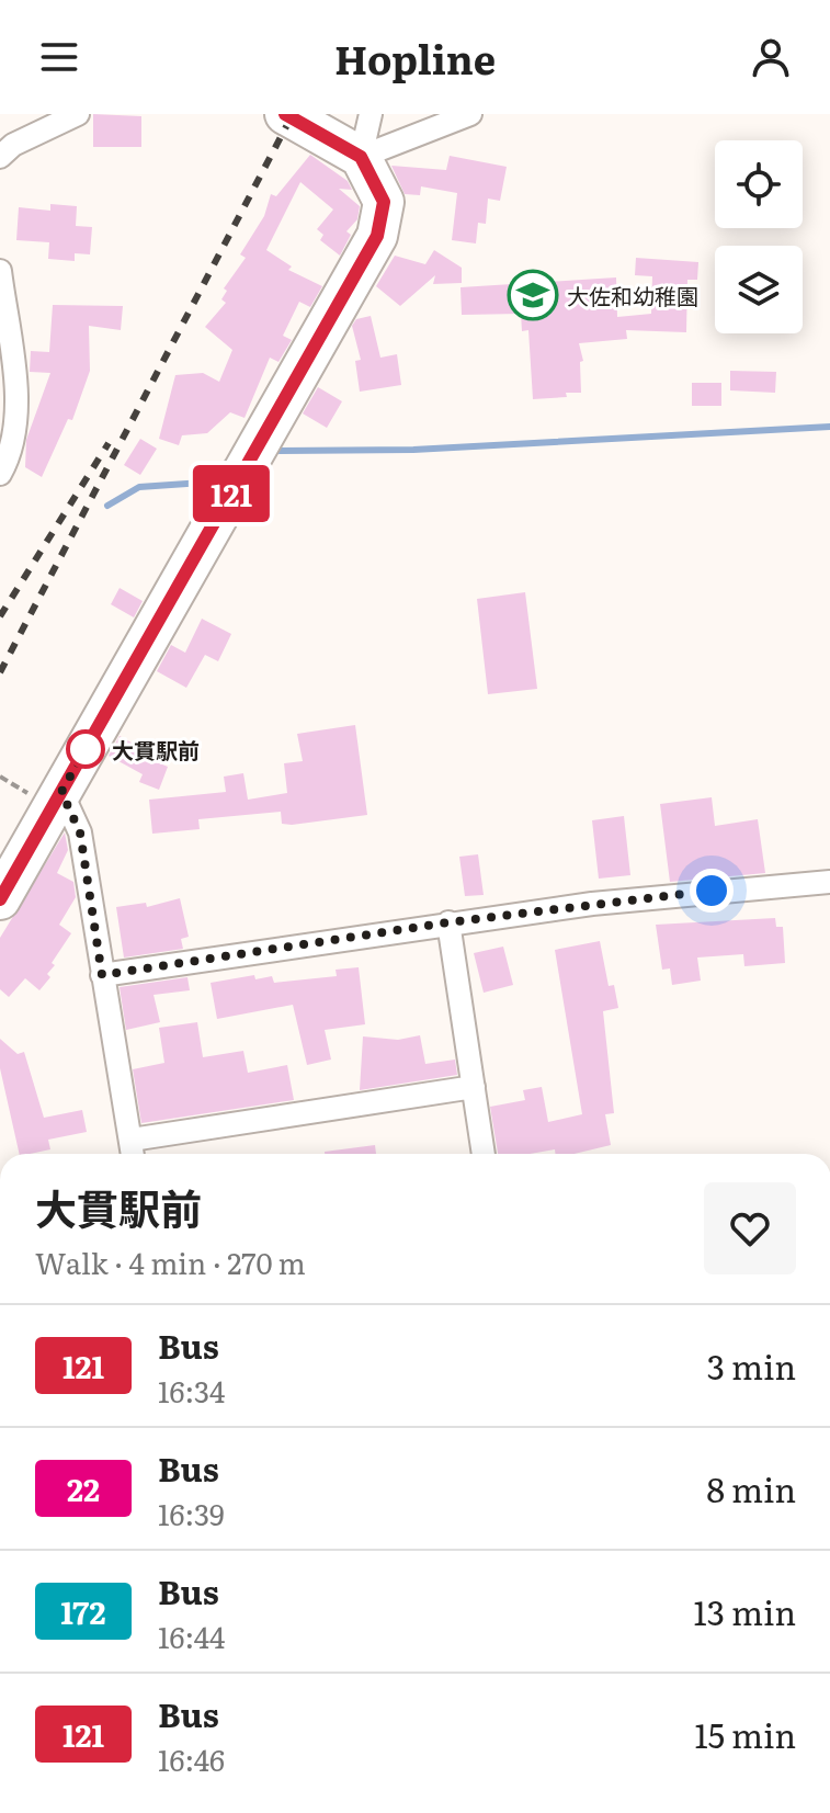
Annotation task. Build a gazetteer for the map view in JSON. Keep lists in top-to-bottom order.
{
  "places": {
    "school or university": ["大佐和幼稚園"],
    "other": ["大貫駅前"]
  },
  "lines": ["bus line 121"],
  "page": {
    "header": "Hopline",
    "on_map": "121",
    "heading": ["大貫駅前", "Walk · 4 min · 270 m"],
    "list": [
      {
        "mark": "121",
        "name": "Bus",
        "note": "16:34",
        "value": "3 min"
      },
      {
        "mark": "22",
        "name": "Bus",
        "note": "16:39",
        "value": "8 min"
      },
      {
        "mark": "172",
        "name": "Bus",
        "note": "16:44",
        "value": "13 min"
      },
      {
        "mark": "121",
        "name": "Bus",
        "note": "16:46",
        "value": "15 min"
      }
    ]
  }
}
